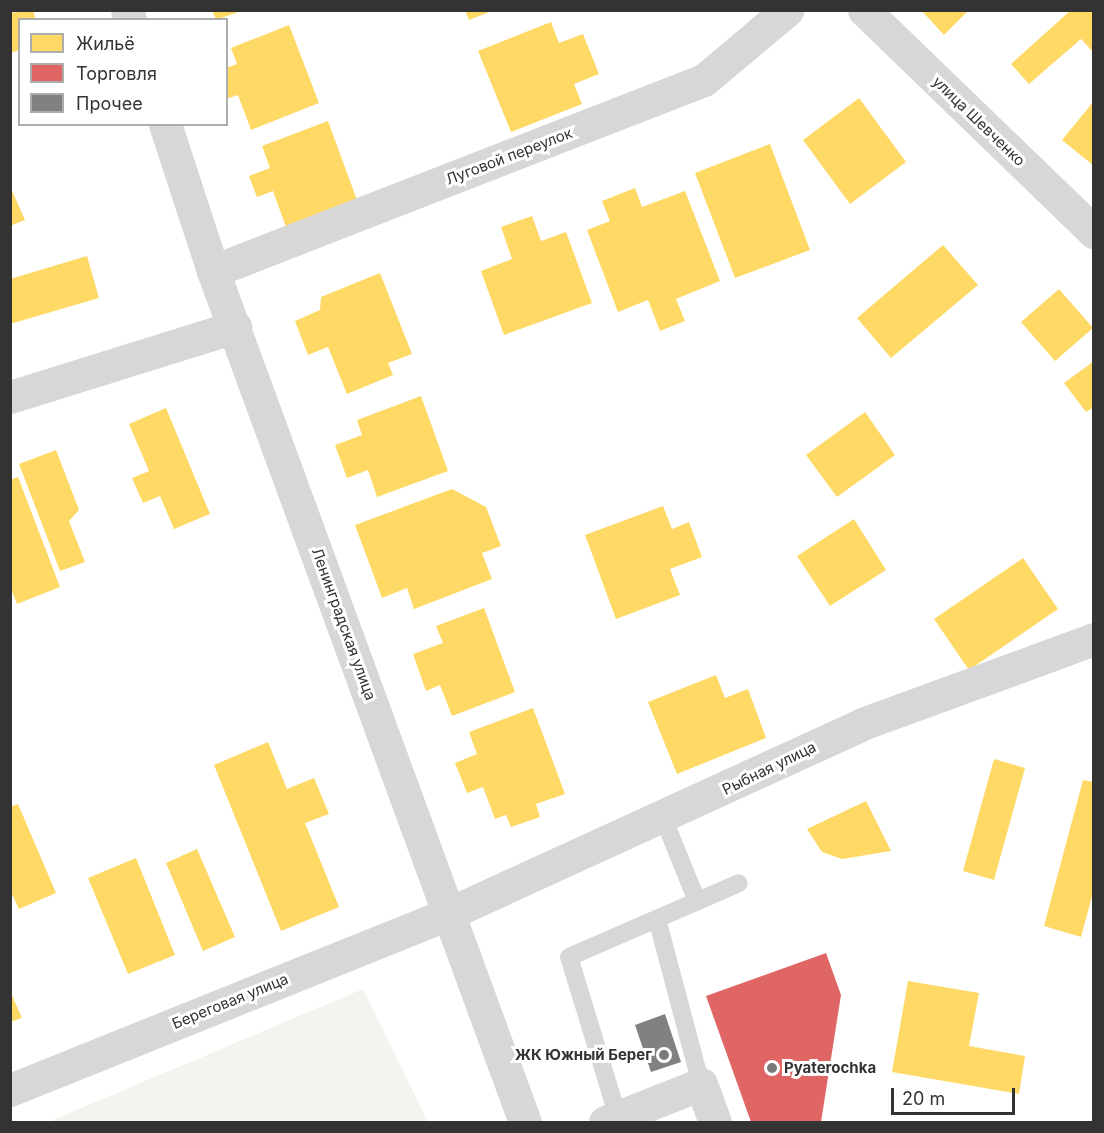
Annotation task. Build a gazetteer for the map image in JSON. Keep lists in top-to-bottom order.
{
  "streets": {
    "street": [
      "улица Шевченко",
      "Луговой переулок",
      "Ленинградская улица",
      "Рыбная улица",
      "Береговая улица"
    ]
  },
  "crossings": [
    ["Луговой переулок", "Ленинградская улица"],
    ["Ленинградская улица", "Рыбная улица"],
    ["Ленинградская улица", "Береговая улица"],
    ["Рыбная улица", "Береговая улица"]
  ],
  "places": ["ЖК Южный Берег", "Pyaterochka"],
  "legend": ["Жильё", "Торговля", "Прочее"],
  "scale_bar": "20 m"
}
